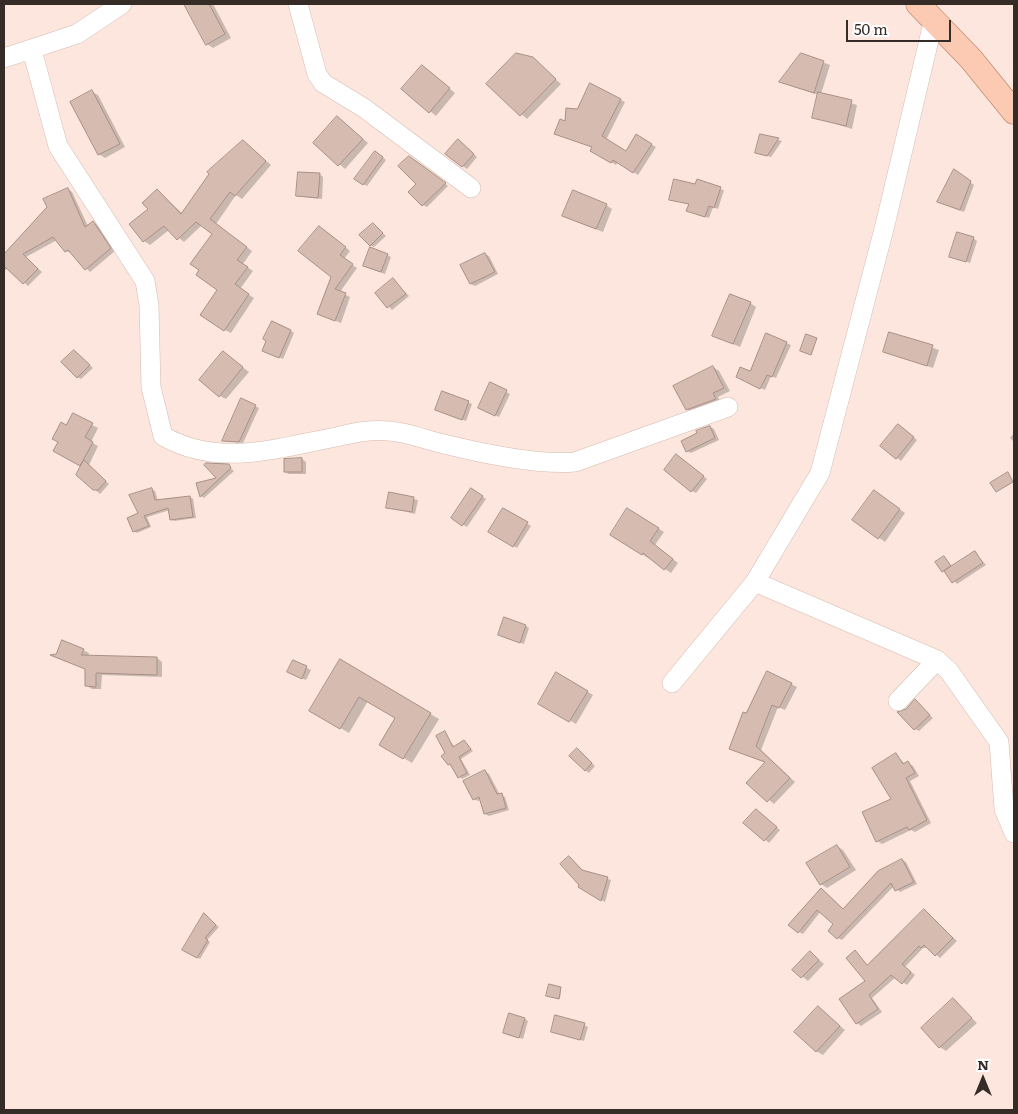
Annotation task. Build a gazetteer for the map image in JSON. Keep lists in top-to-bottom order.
{
  "scale_bar": "50 m",
  "north": "top"
}
